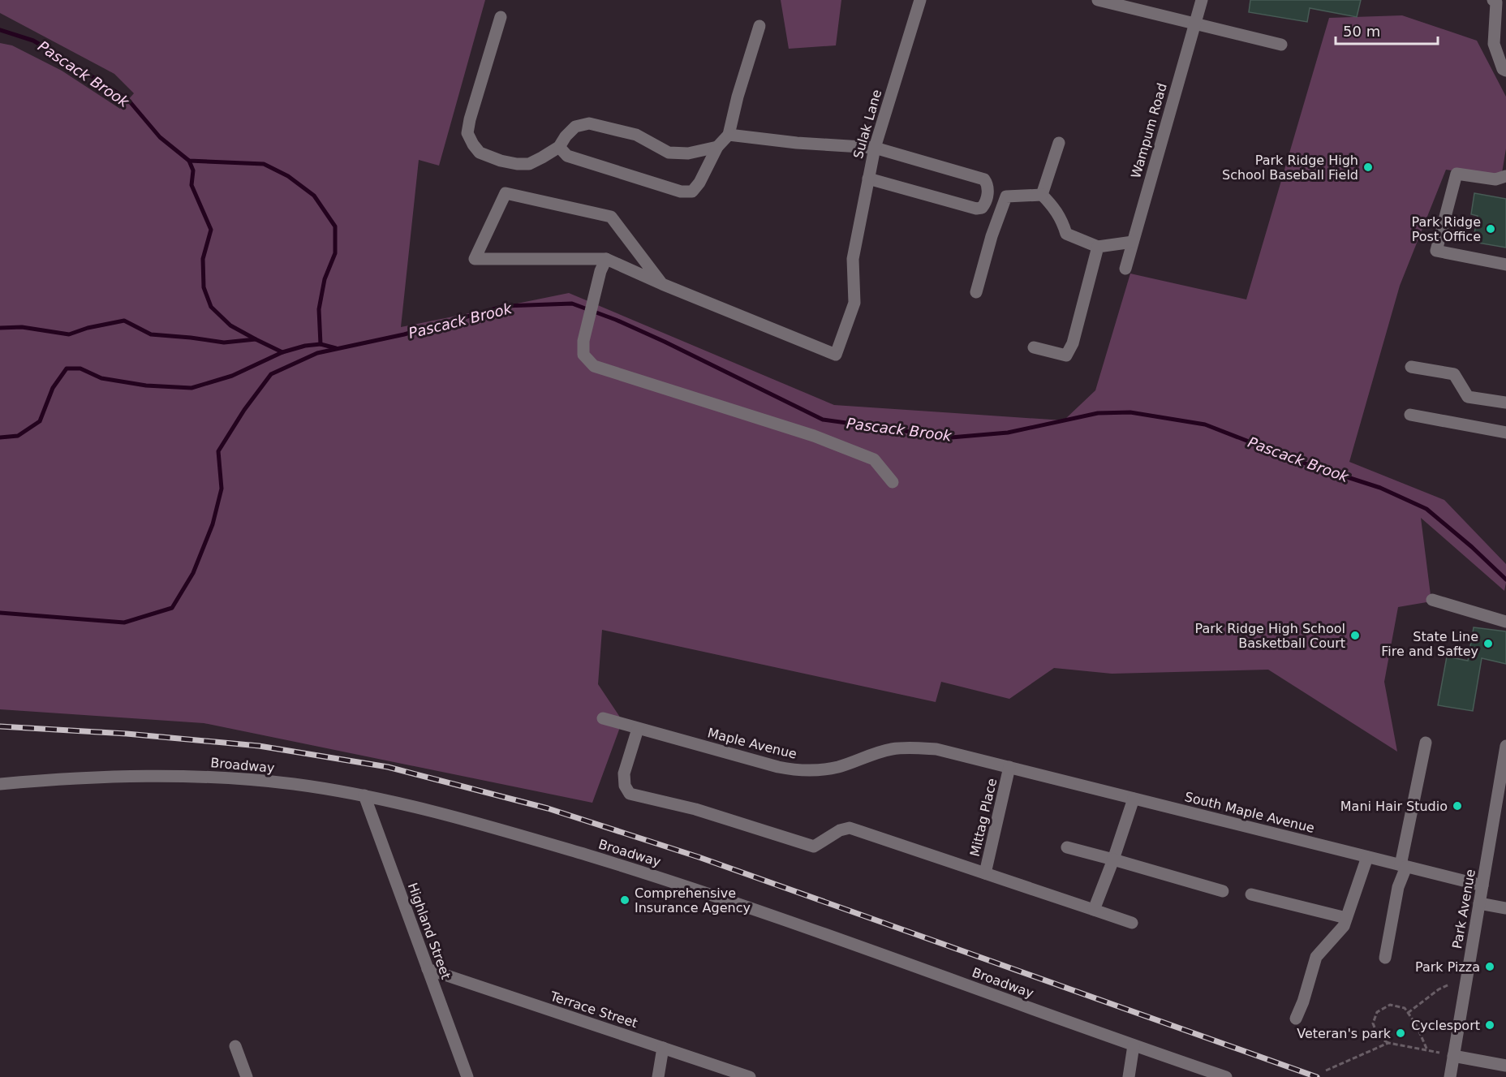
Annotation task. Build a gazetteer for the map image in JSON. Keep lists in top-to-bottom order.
{
  "streets": {
    "street": [
      "Sulak Lane",
      "Wampum Road",
      "Maple Avenue",
      "Broadway",
      "South Maple Avenue",
      "Mittag Place",
      "Park Avenue",
      "Highland Street",
      "Terrace Street"
    ]
  },
  "crossings": [
    ["Maple Avenue", "South Maple Avenue"],
    ["Maple Avenue", "Mittag Place"],
    ["Broadway", "Highland Street"],
    ["South Maple Avenue", "Mittag Place"],
    ["South Maple Avenue", "Park Avenue"],
    ["Highland Street", "Terrace Street"]
  ],
  "water": ["Pascack Brook"],
  "places": [
    "Park Ridge High School Baseball Field",
    "Park Ridge Post Office",
    "Park Ridge High School Basketball Court",
    "State Line Fire and Saftey",
    "Mani Hair Studio",
    "Comprehensive Insurance Agency",
    "Park Pizza",
    "Cyclesport",
    "Veteran's park"
  ],
  "scale_bar": "50 m"
}
